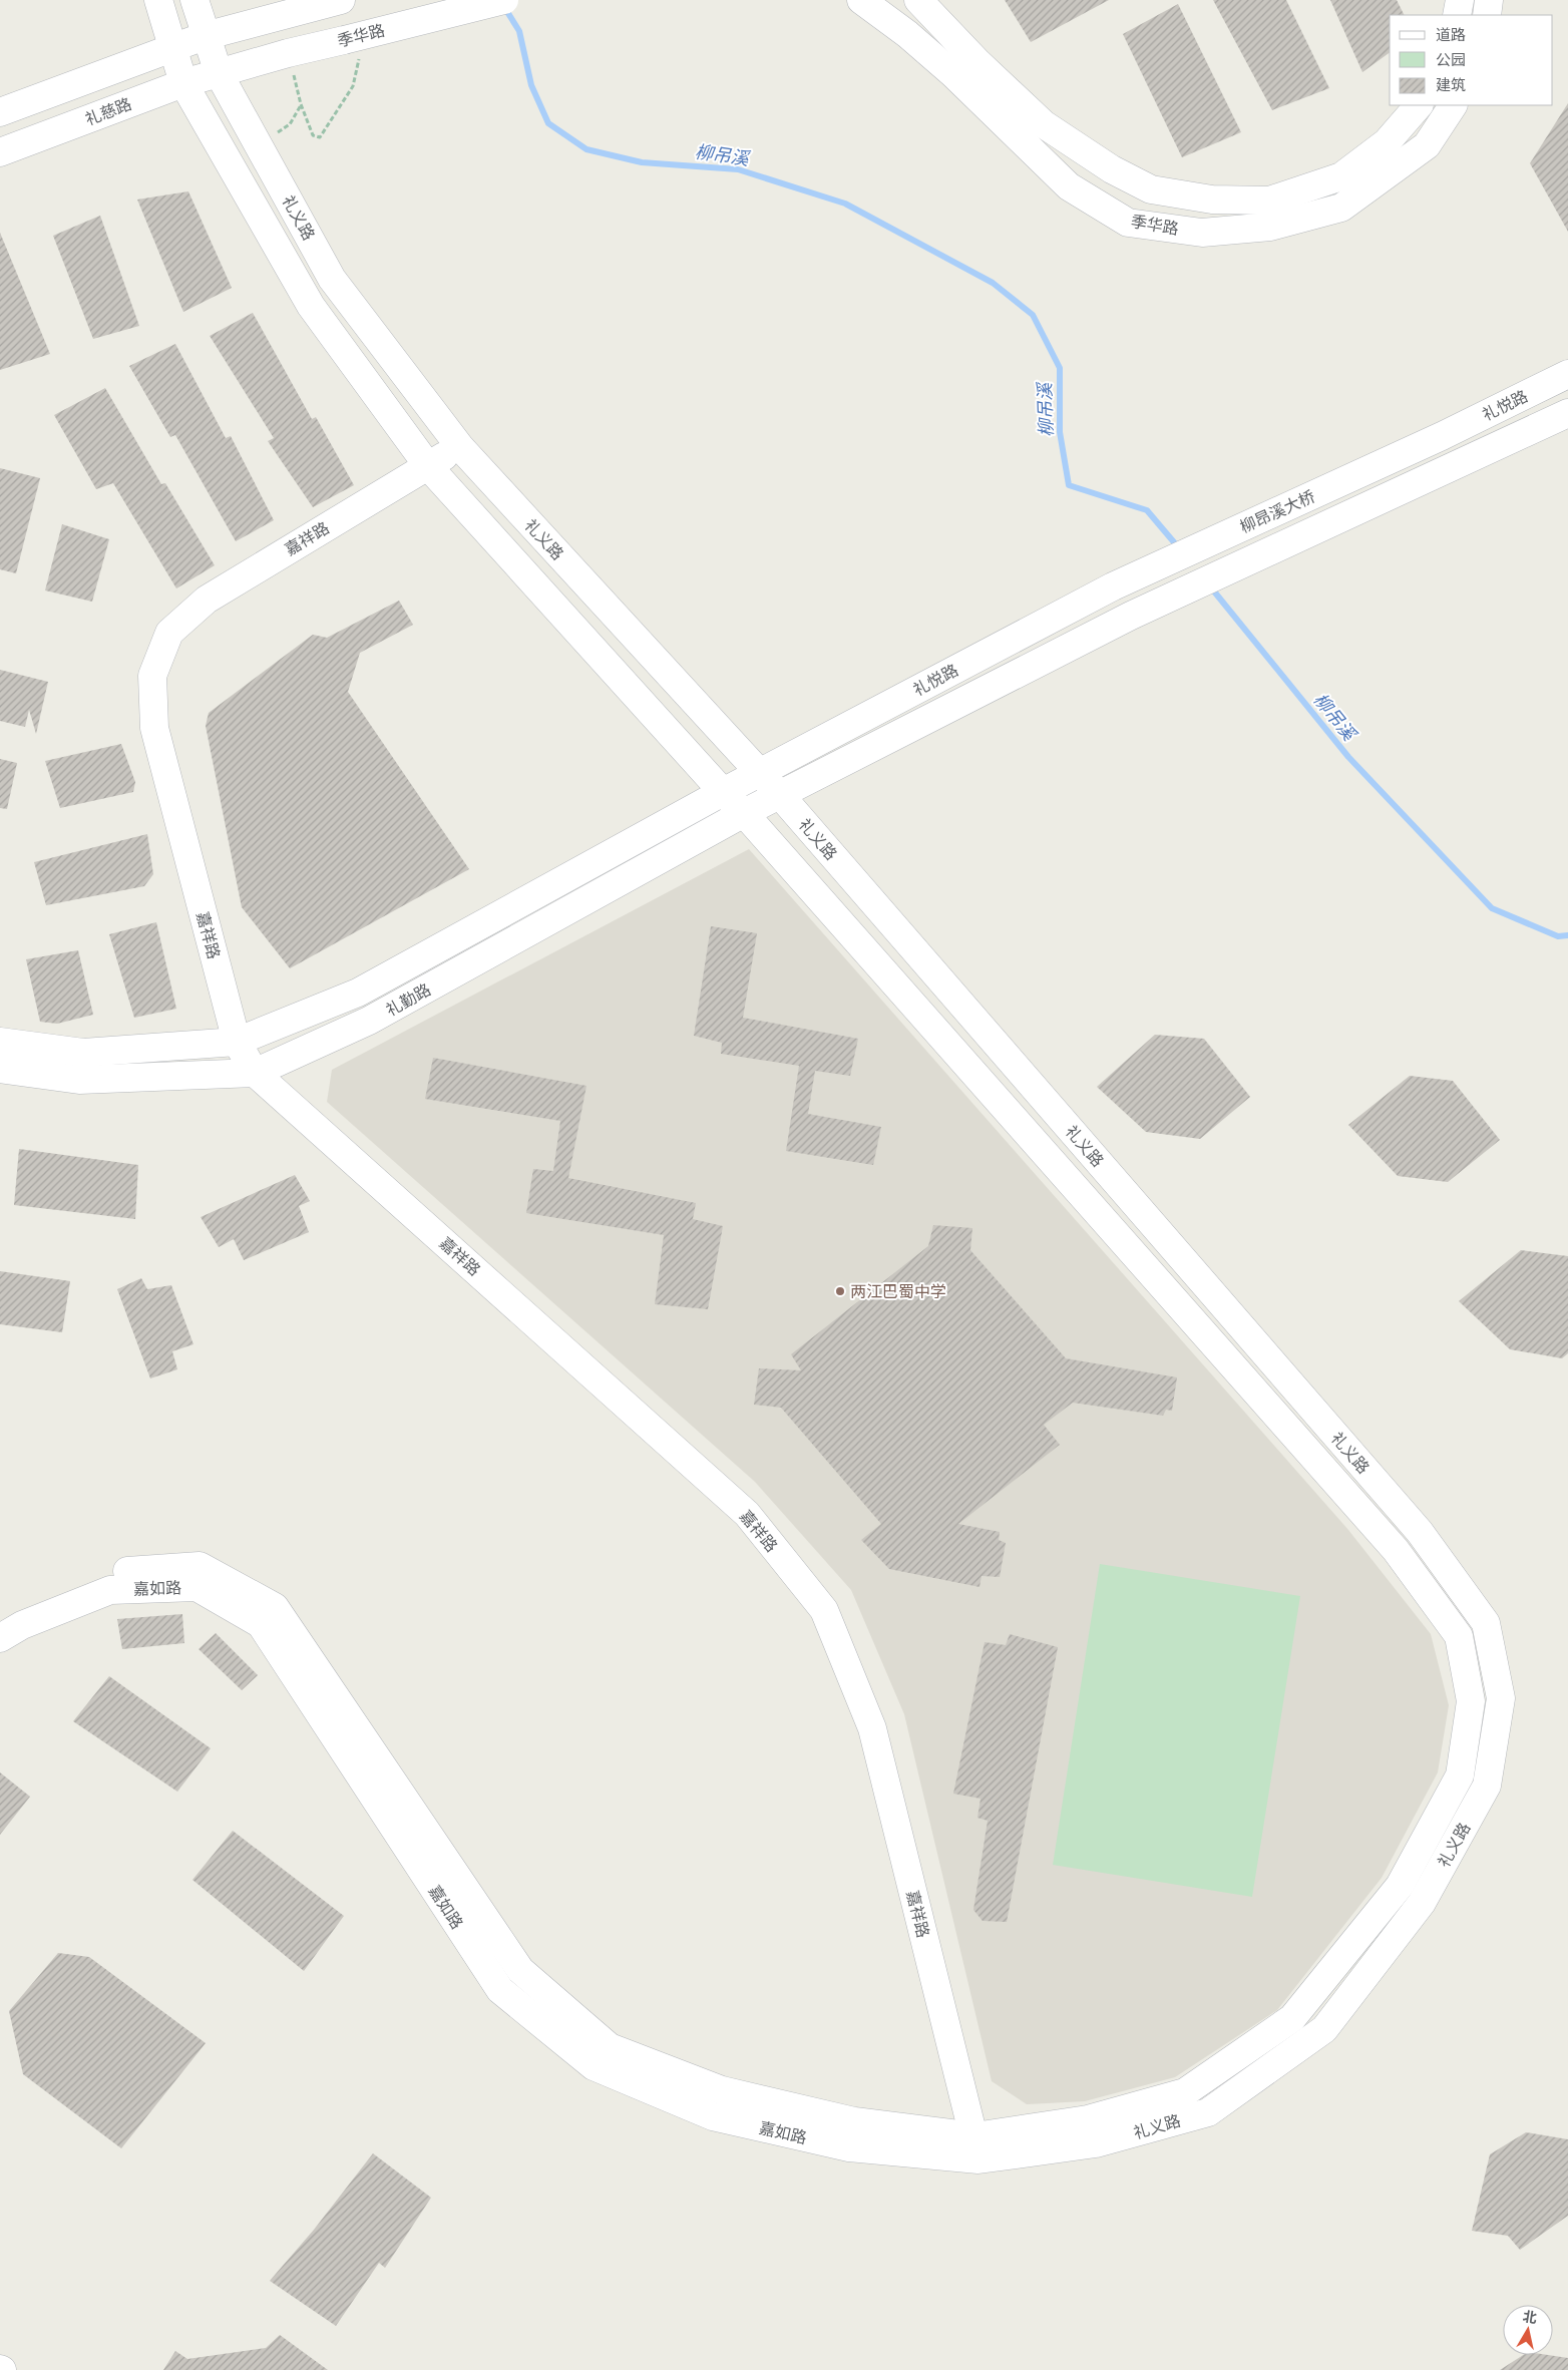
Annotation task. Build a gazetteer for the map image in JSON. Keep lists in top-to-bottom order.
{
  "streets": {
    "main road": [
      "季华路",
      "礼慈路",
      "礼义路",
      "礼悦路",
      "柳昂溪大桥",
      "嘉祥路",
      "礼勤路",
      "嘉如路"
    ]
  },
  "crossings": [
    ["季华路", "礼慈路"],
    ["季华路", "礼义路"],
    ["礼慈路", "礼义路"],
    ["礼义路", "礼悦路"],
    ["礼义路", "嘉祥路"],
    ["礼义路", "礼勤路"],
    ["礼义路", "嘉如路"],
    ["礼悦路", "柳昂溪大桥"],
    ["礼悦路", "礼勤路"],
    ["嘉祥路", "礼勤路"],
    ["嘉祥路", "嘉如路"]
  ],
  "water": ["柳吊溪"],
  "places": ["两江巴蜀中学"],
  "legend": ["道路", "公园", "建筑"],
  "north": "top"
}
